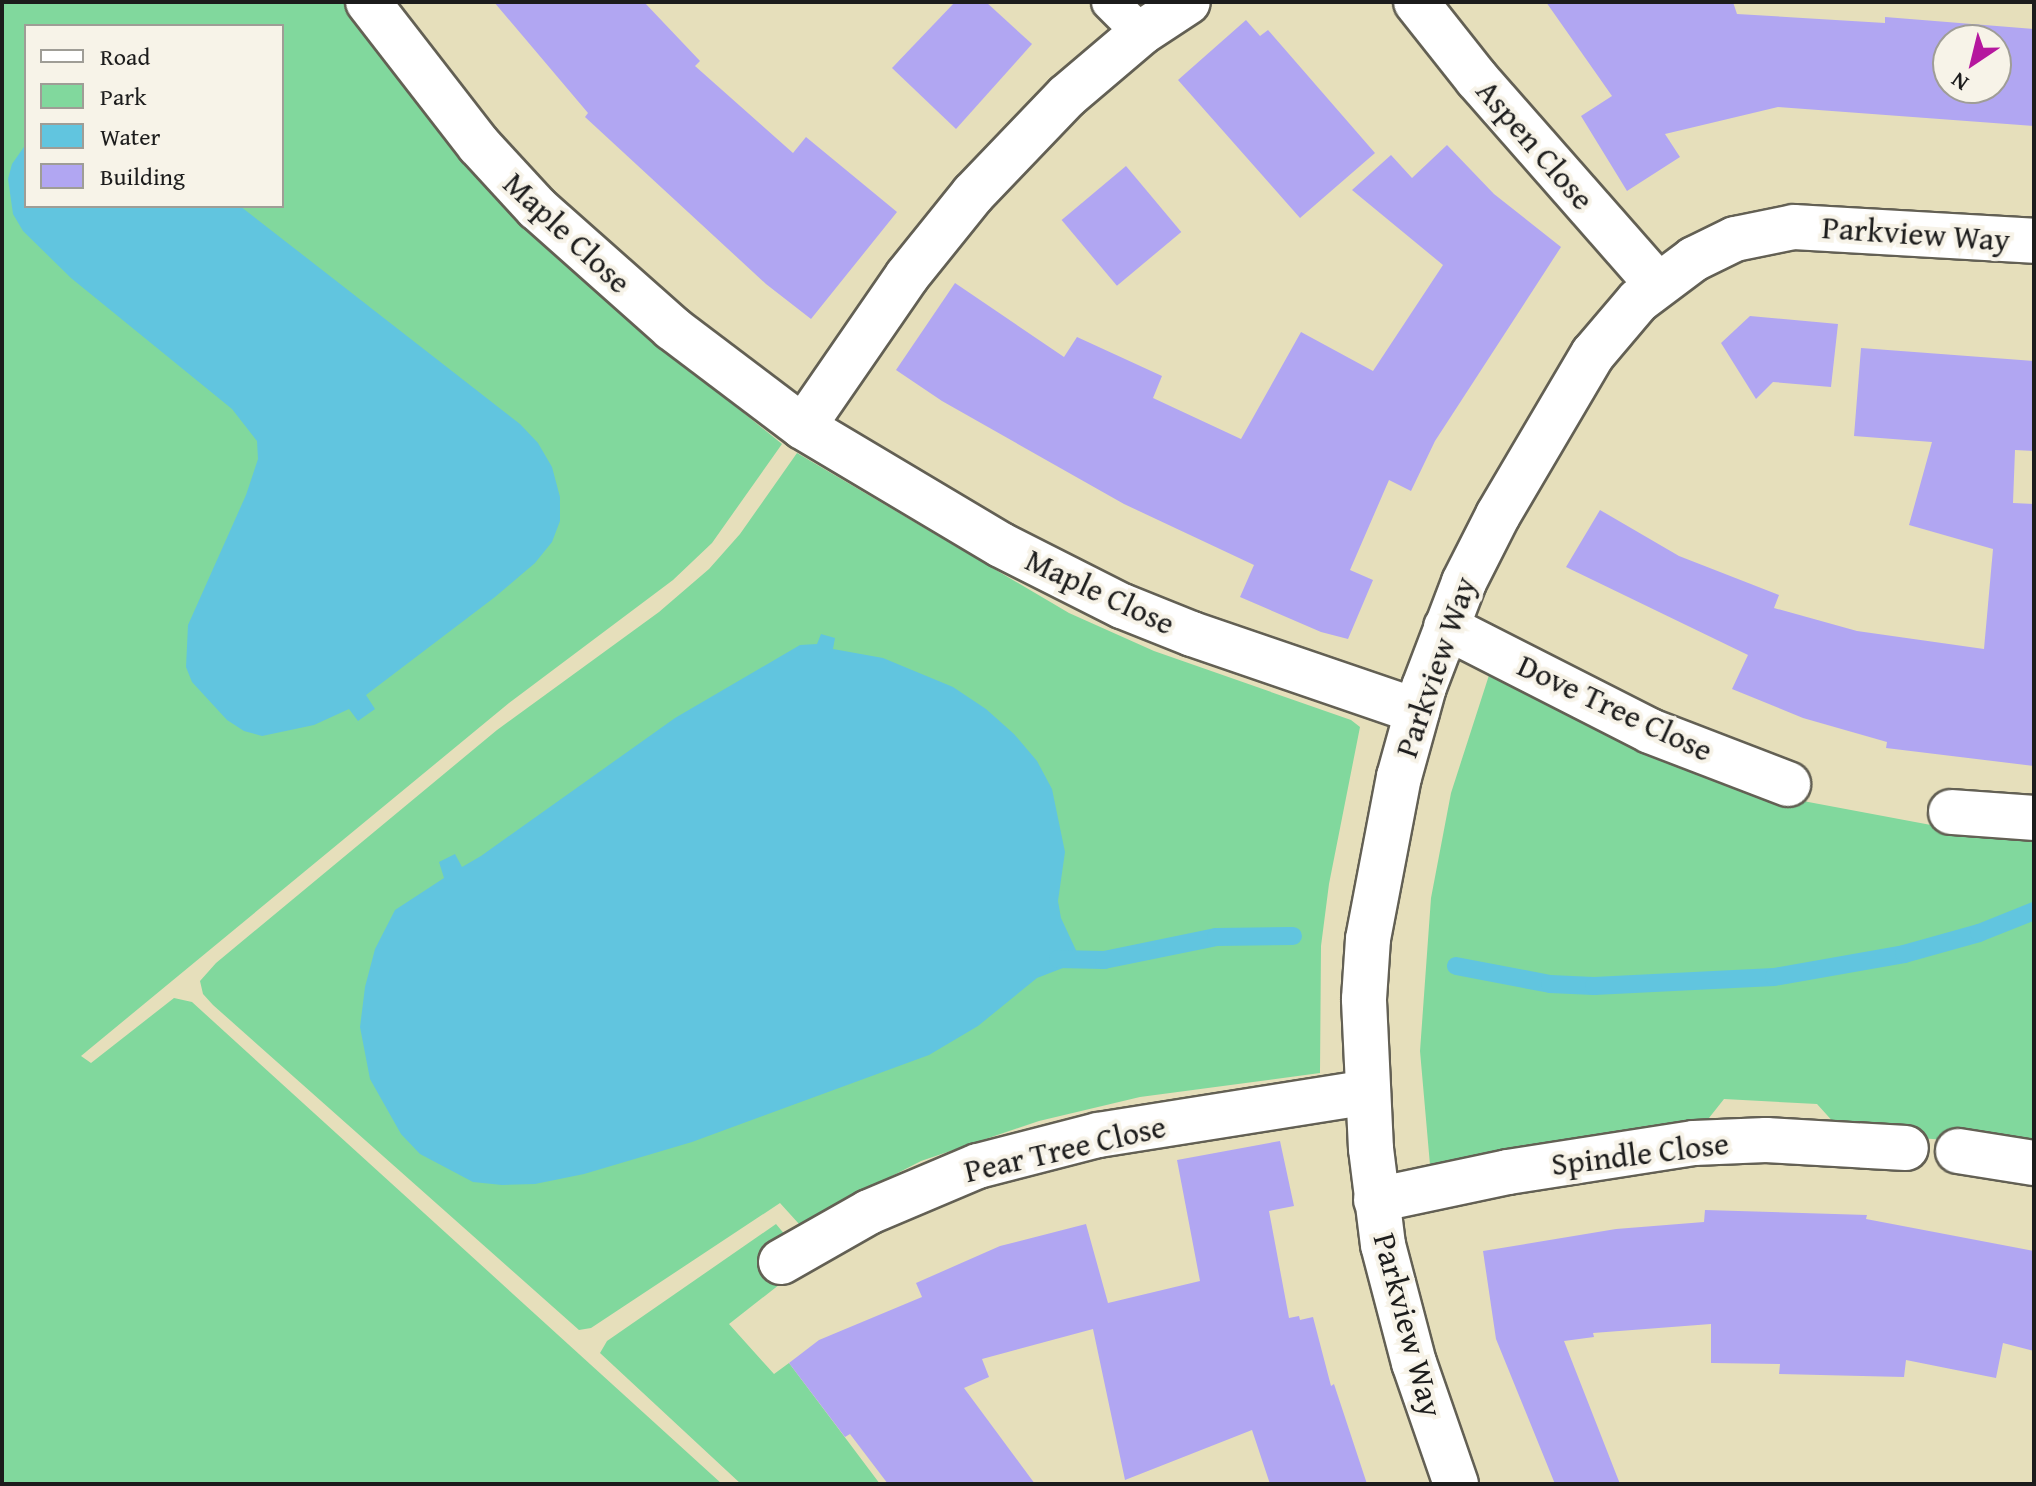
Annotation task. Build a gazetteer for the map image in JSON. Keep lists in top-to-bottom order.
{
  "streets": {
    "street": [
      "Aspen Close",
      "Maple Close",
      "Parkview Way",
      "Dove Tree Close",
      "Pear Tree Close",
      "Spindle Close"
    ]
  },
  "crossings": [
    ["Aspen Close", "Parkview Way"],
    ["Maple Close", "Parkview Way"],
    ["Parkview Way", "Dove Tree Close"],
    ["Parkview Way", "Pear Tree Close"],
    ["Parkview Way", "Spindle Close"]
  ],
  "legend": [
    "Road",
    "Park",
    "Water",
    "Building"
  ],
  "north": "bottom left"
}
